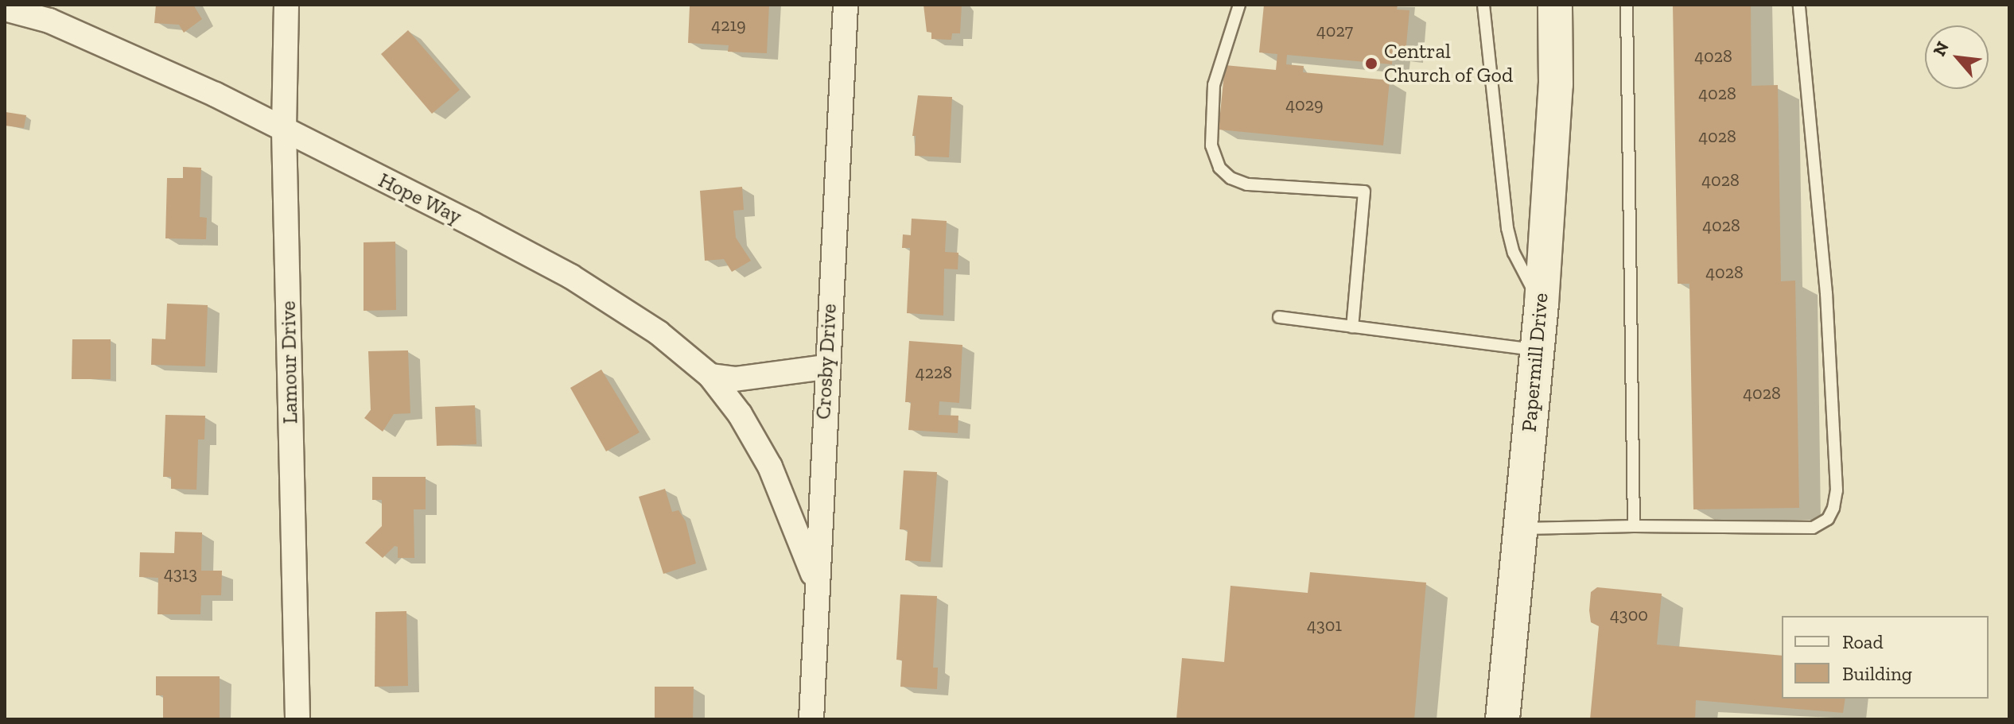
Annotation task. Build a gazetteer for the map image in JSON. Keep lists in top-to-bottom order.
{
  "streets": {
    "main road": ["Papermill Drive"],
    "street": ["Hope Way", "Crosby Drive", "Lamour Drive"]
  },
  "crossings": [
    ["Hope Way", "Crosby Drive"],
    ["Hope Way", "Lamour Drive"]
  ],
  "places": ["Central Church of God"],
  "house_numbers": [
    "4219",
    "4027",
    "4028",
    "4028",
    "4029",
    "4028",
    "4028",
    "4028",
    "4028",
    "4228",
    "4028",
    "4313",
    "4300",
    "4301"
  ],
  "legend": ["Road", "Building"],
  "north": "top left"
}
